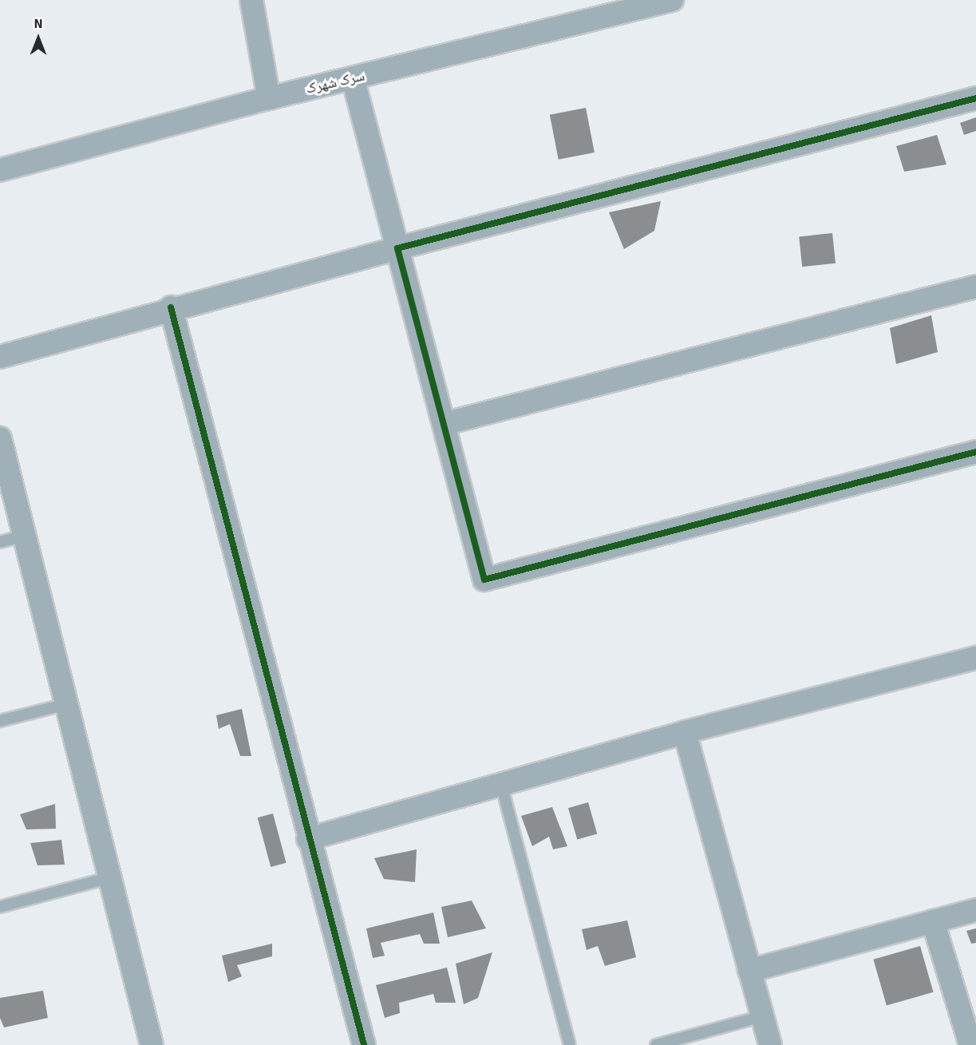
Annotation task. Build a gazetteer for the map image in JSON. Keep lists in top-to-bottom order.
{
  "streets": {
    "street": ["سرک شهرک"]
  },
  "north": "top"
}
